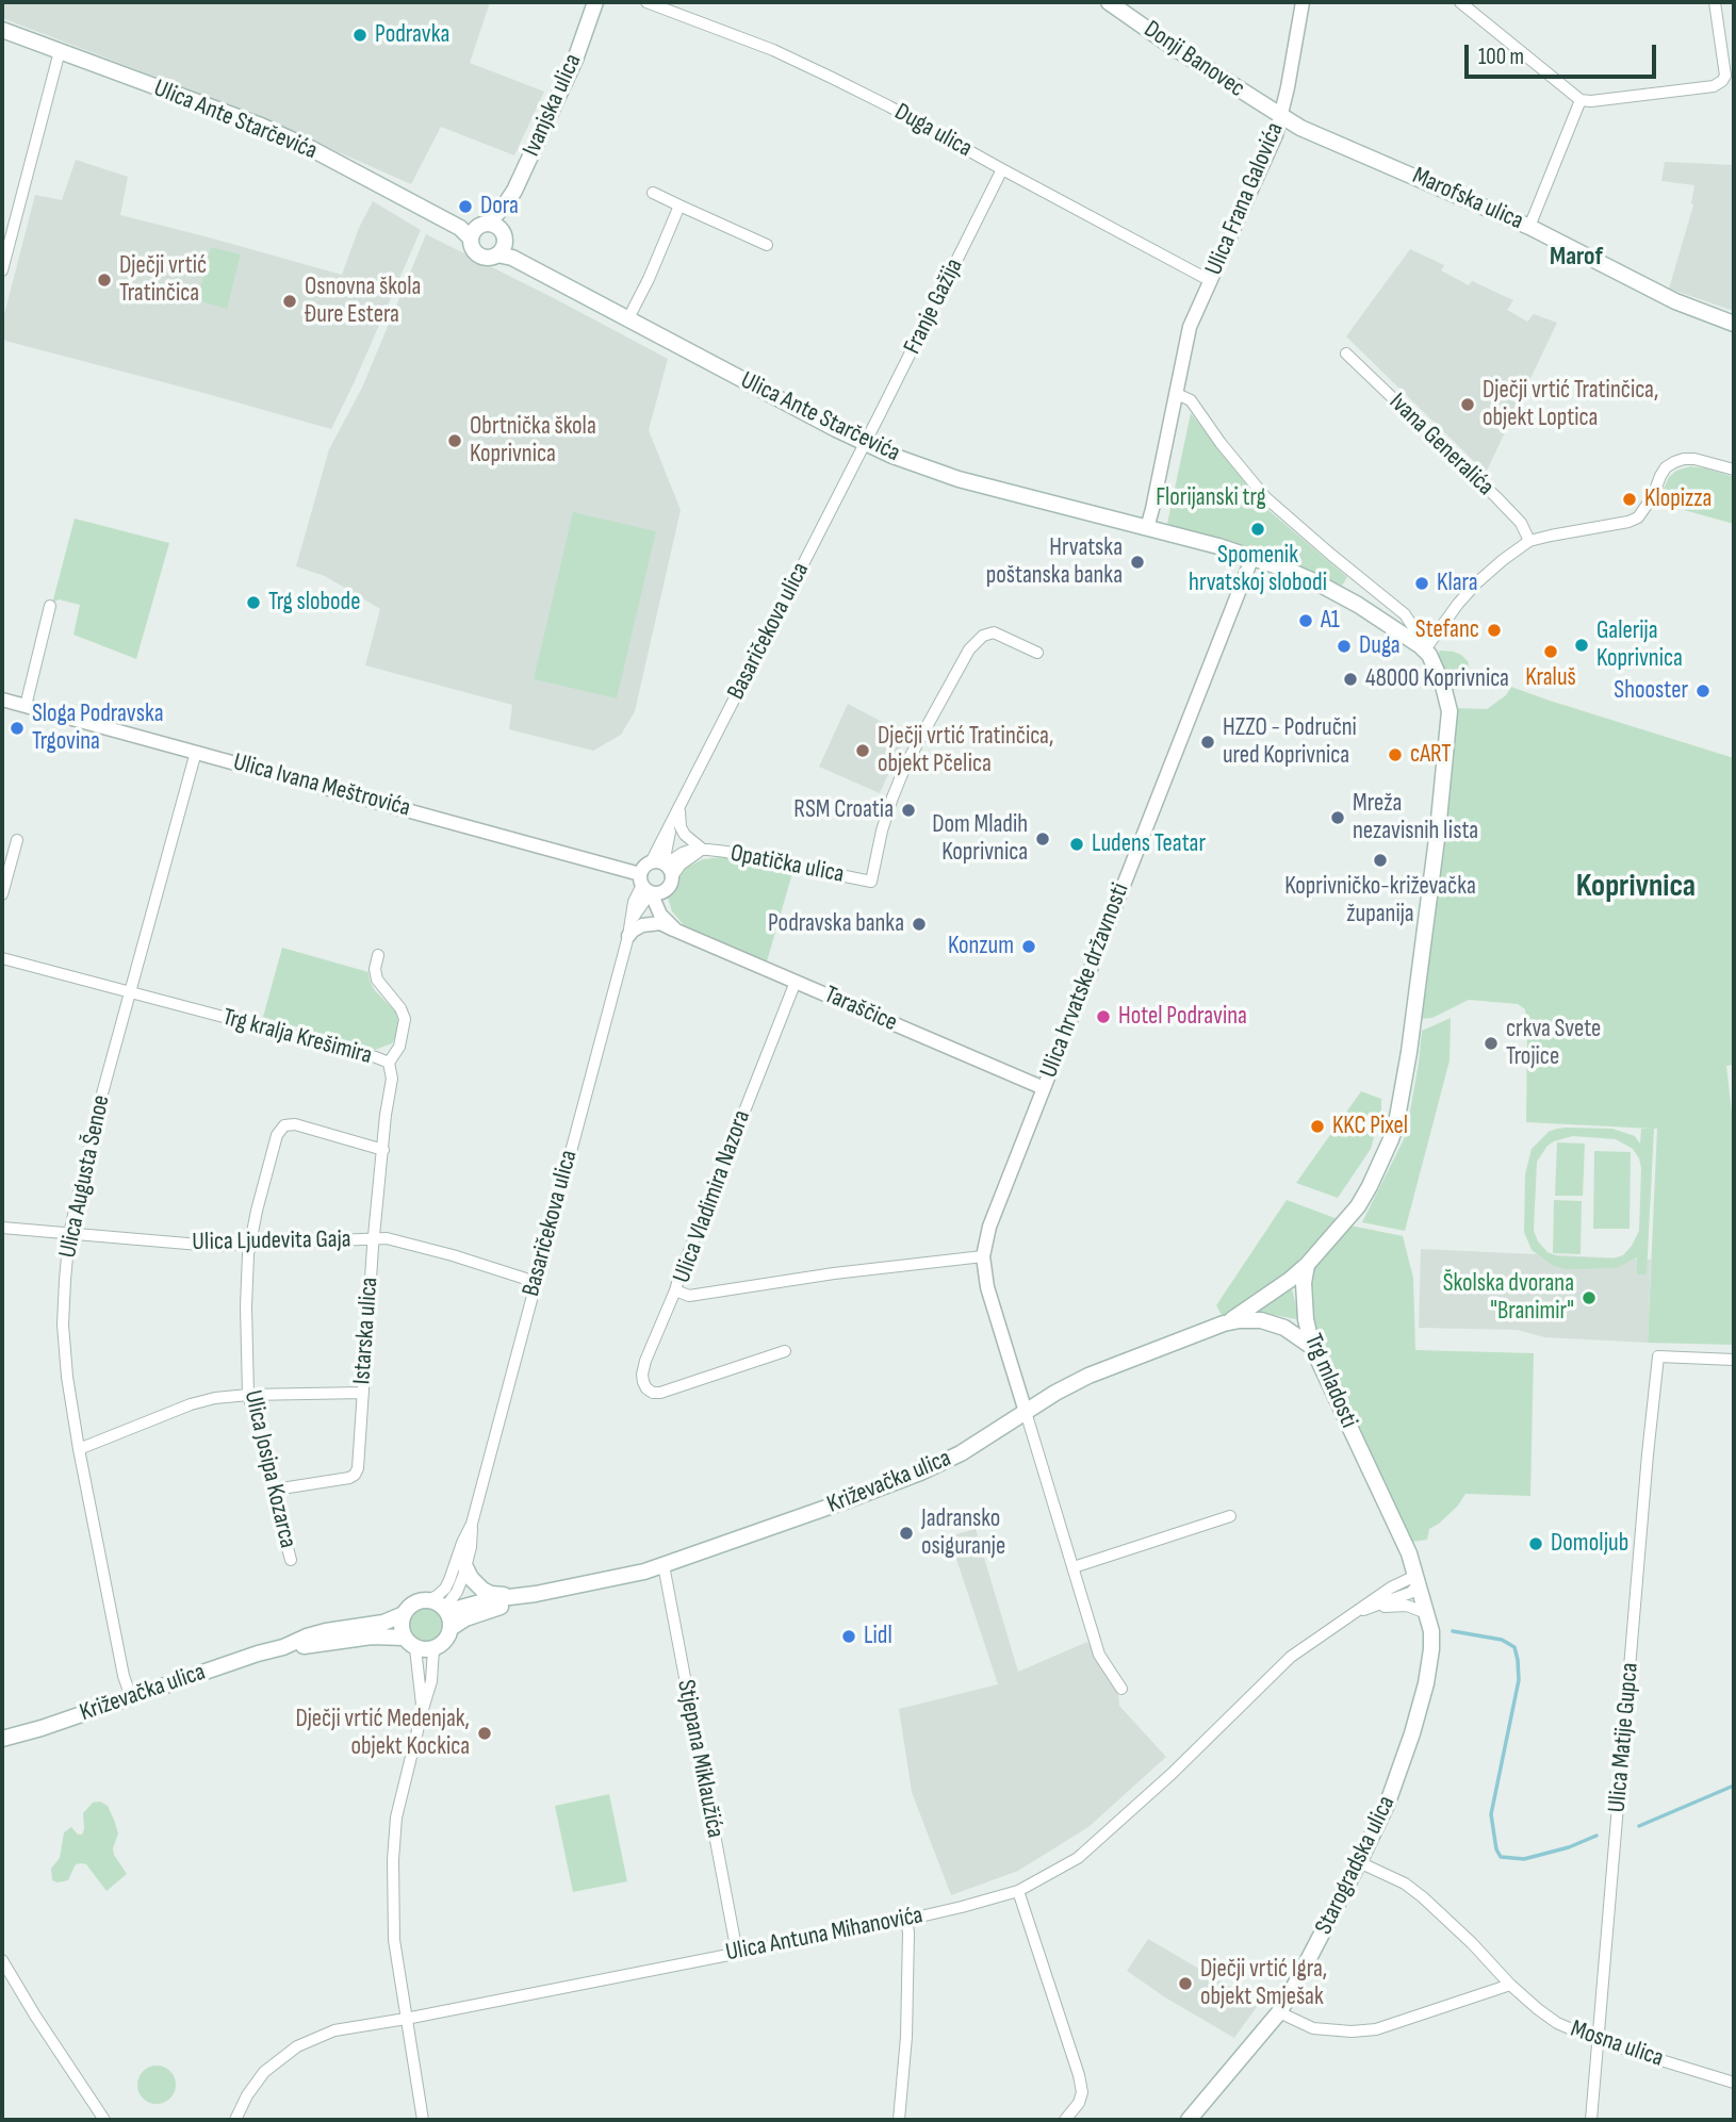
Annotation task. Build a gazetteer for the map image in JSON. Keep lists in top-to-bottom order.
{
  "streets": {
    "main road": [
      "Donji Banovec",
      "Ivanjska ulica",
      "Ulica Ante Starčevića",
      "Marofska ulica",
      "Trg mladosti",
      "Križevačka ulica",
      "Starogradska ulica"
    ],
    "street": [
      "Duga ulica",
      "Ulica Frana Galovića",
      "Franje Gažija",
      "Ivana Generalića",
      "Basaričekova ulica",
      "Ulica Ivana Meštrovića",
      "Opatička ulica",
      "Ulica hrvatske državnosti",
      "Taraščice",
      "Trg kralja Krešimira",
      "Ulica Augusta Šenoe",
      "Ulica Vladimira Nazora",
      "Ulica Ljudevita Gaja",
      "Istarska ulica",
      "Ulica Josipa Kozarca",
      "Ulica Matije Gupca",
      "Stjepana Miklaužića",
      "Ulica Antuna Mihanovića",
      "Mosna ulica"
    ]
  },
  "crossings": [
    ["Donji Banovec", "Ulica Frana Galovića"],
    ["Donji Banovec", "Marofska ulica"],
    ["Ivanjska ulica", "Ulica Ante Starčevića"],
    ["Ulica Ante Starčevića", "Franje Gažija"],
    ["Ulica Ante Starčevića", "Basaričekova ulica"],
    ["Duga ulica", "Ulica Frana Galovića"],
    ["Duga ulica", "Franje Gažija"],
    ["Ulica Frana Galovića", "Marofska ulica"],
    ["Franje Gažija", "Basaričekova ulica"],
    ["Basaričekova ulica", "Ulica Ivana Meštrovića"],
    ["Basaričekova ulica", "Opatička ulica"],
    ["Basaričekova ulica", "Ulica Ljudevita Gaja"],
    ["Basaričekova ulica", "Križevačka ulica"],
    ["Ulica Ivana Meštrovića", "Ulica Augusta Šenoe"],
    ["Ulica hrvatske državnosti", "Taraščice"],
    ["Ulica hrvatske državnosti", "Ulica Vladimira Nazora"],
    ["Ulica hrvatske državnosti", "Križevačka ulica"],
    ["Taraščice", "Ulica Vladimira Nazora"],
    ["Trg kralja Krešimira", "Ulica Augusta Šenoe"],
    ["Trg kralja Krešimira", "Istarska ulica"],
    ["Ulica Augusta Šenoe", "Ulica Ljudevita Gaja"],
    ["Ulica Augusta Šenoe", "Križevačka ulica"],
    ["Ulica Ljudevita Gaja", "Istarska ulica"],
    ["Ulica Ljudevita Gaja", "Ulica Josipa Kozarca"],
    ["Istarska ulica", "Ulica Josipa Kozarca"],
    ["Trg mladosti", "Križevačka ulica"],
    ["Trg mladosti", "Starogradska ulica"],
    ["Trg mladosti", "Ulica Antuna Mihanovića"],
    ["Križevačka ulica", "Stjepana Miklaužića"],
    ["Ulica Matije Gupca", "Mosna ulica"],
    ["Stjepana Miklaužića", "Ulica Antuna Mihanovića"],
    ["Starogradska ulica", "Ulica Antuna Mihanovića"],
    ["Starogradska ulica", "Mosna ulica"]
  ],
  "districts": ["Marof", "Koprivnica"],
  "parks": ["Florijanski trg"],
  "places": [
    "Podravka",
    "Dora",
    "Dječji vrtić Tratinčica",
    "Osnovna škola Đure Estera",
    "Dječji vrtić Tratinčica, objekt Loptica",
    "Obrtnička škola Koprivnica",
    "Klopizza",
    "Spomenik hrvatskoj slobodi",
    "Hrvatska poštanska banka",
    "Klara",
    "Trg slobode",
    "A1",
    "Stefanc",
    "Galerija Koprivnica",
    "Duga",
    "Kraluš",
    "48000 Koprivnica",
    "Shooster",
    "Sloga Podravska Trgovina",
    "HZZO - Područni ured Koprivnica",
    "Dječji vrtić Tratinčica, objekt Pčelica",
    "cART",
    "RSM Croatia",
    "Mreža nezavisnih lista",
    "Dom Mladih Koprivnica",
    "Ludens Teatar",
    "Koprivničko-križevačka županija",
    "Podravska banka",
    "Konzum",
    "Hotel Podravina",
    "crkva Svete Trojice",
    "KKC Pixel",
    "Školska dvorana \"Branimir\"",
    "Jadransko osiguranje",
    "Domoljub",
    "Lidl",
    "Dječji vrtić Medenjak, objekt Kockica",
    "Dječji vrtić Igra, objekt Smješak"
  ],
  "scale_bar": "100 m"
}
